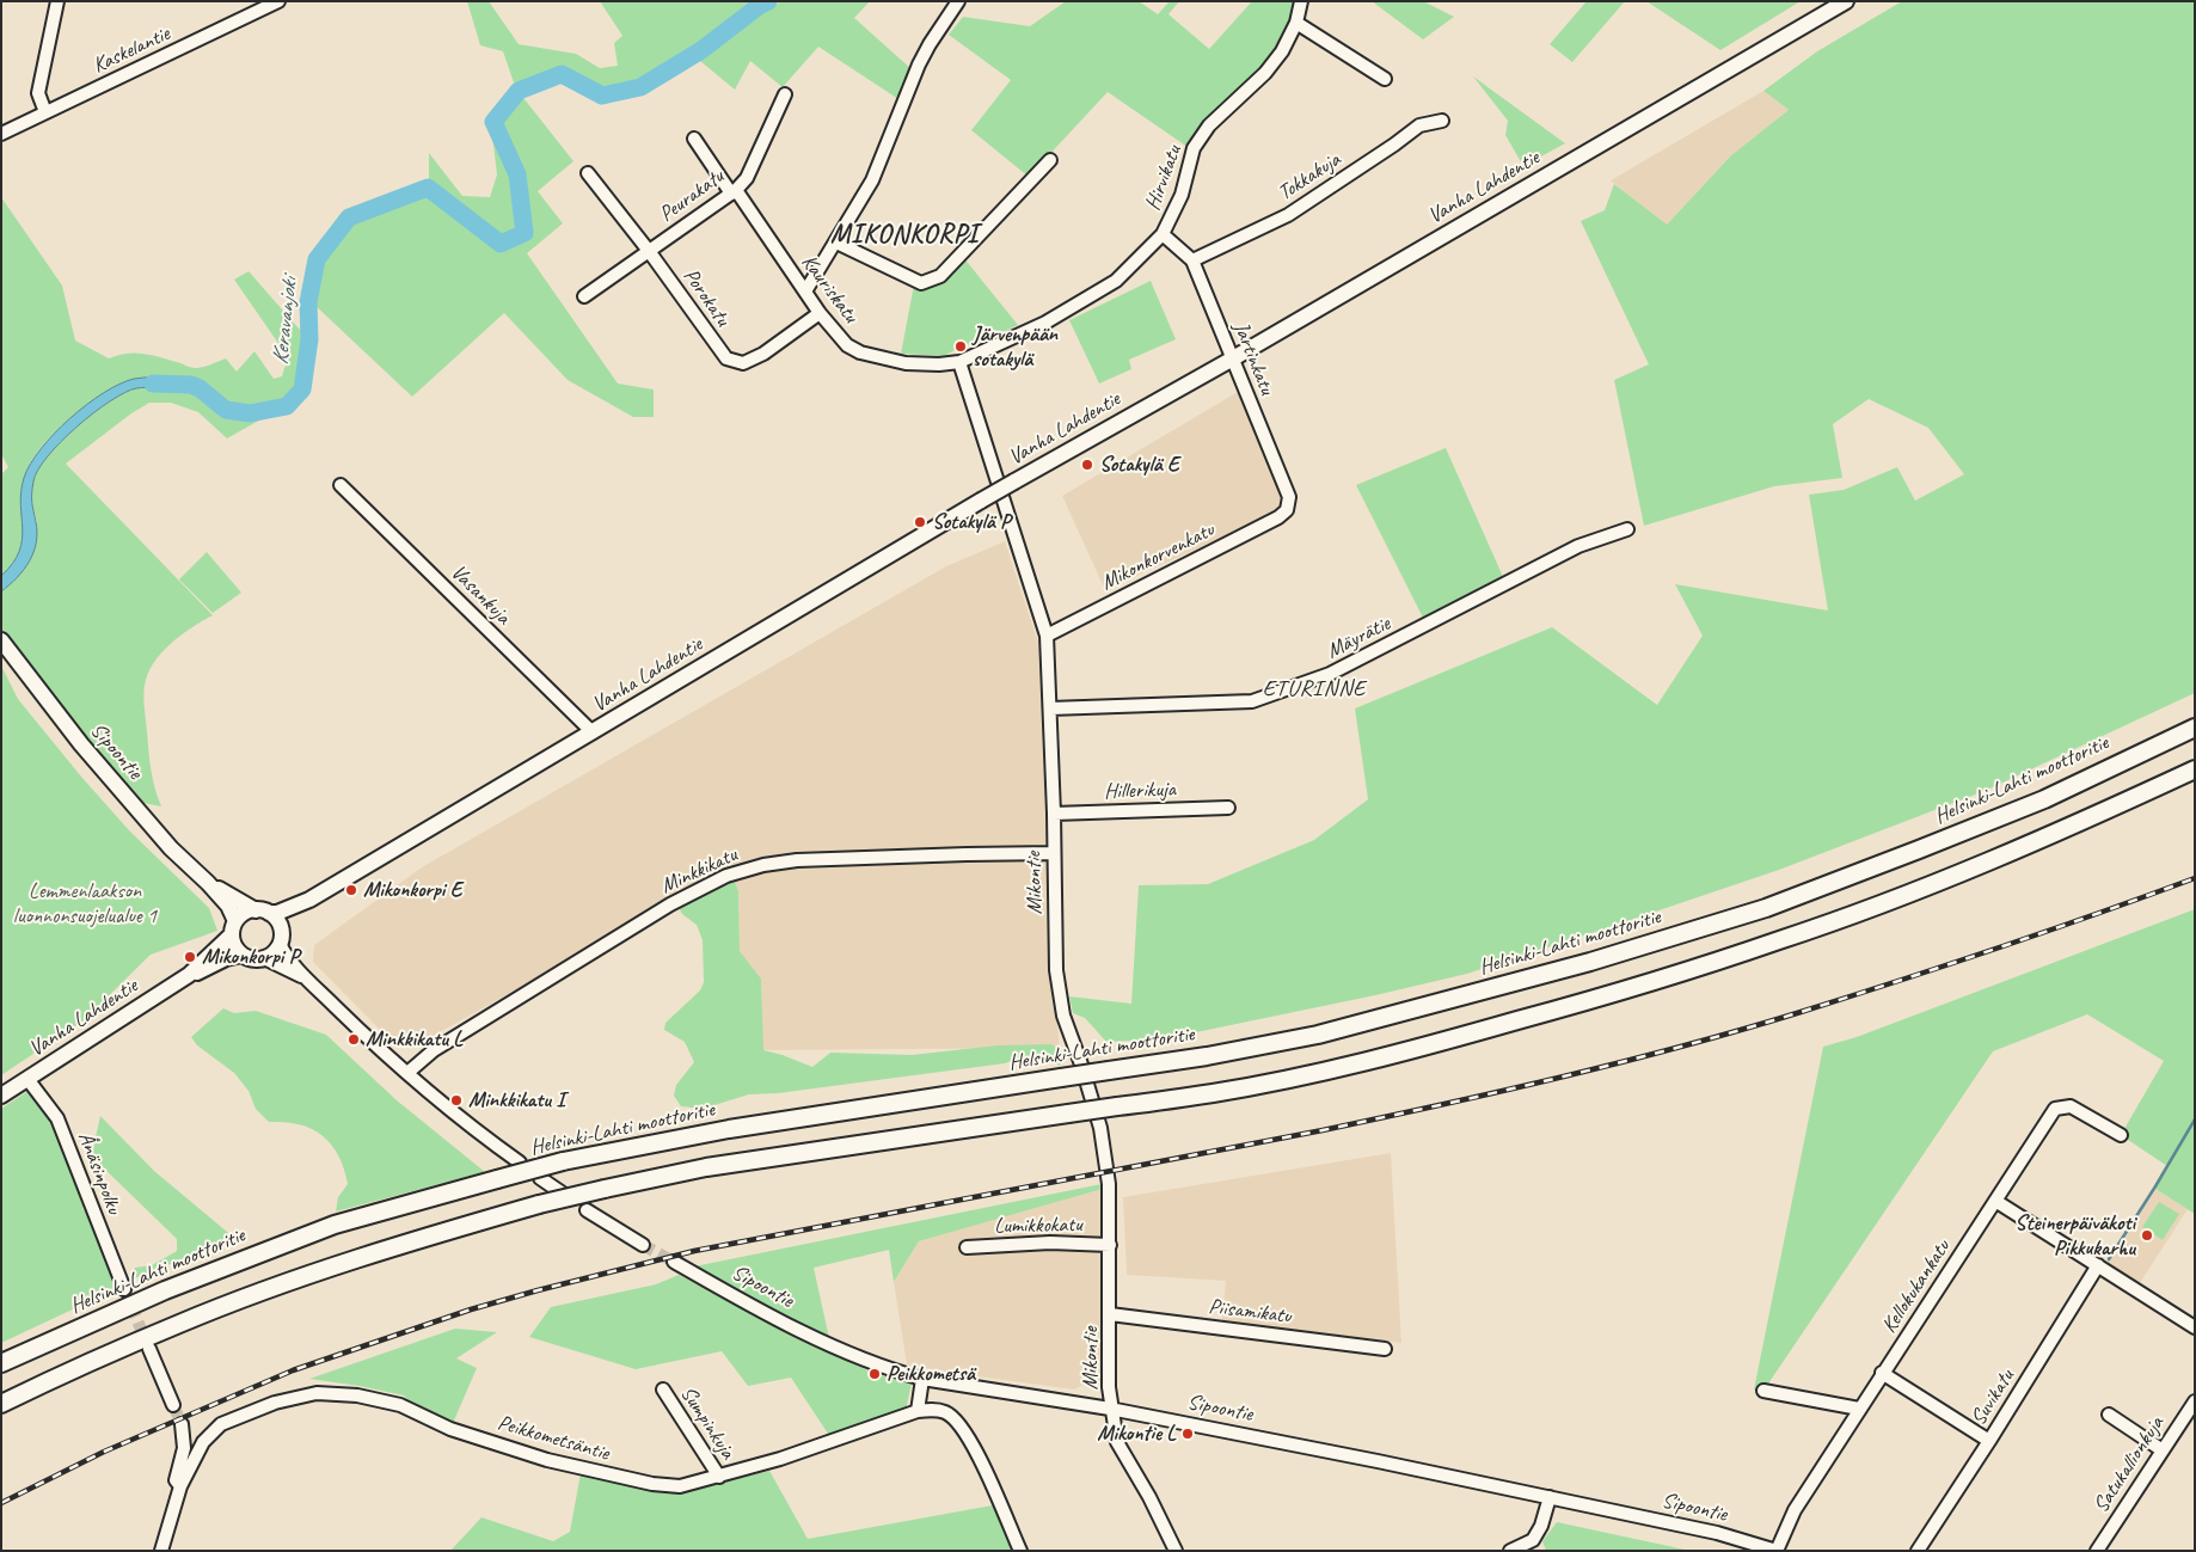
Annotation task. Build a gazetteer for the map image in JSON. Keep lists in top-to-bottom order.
{
  "streets": {
    "highway": ["Helsinki-Lahti moottoritie"],
    "main road": ["Vanha Lahdentie", "Sipoontie"],
    "street": [
      "Kaskelantie",
      "Tokkakuja",
      "Hirvikatu",
      "Peurakatu",
      "Kauriskatu",
      "Porokatu",
      "Jartinkatu",
      "Mikonkorvenkatu",
      "Vasankuja",
      "Mäyrätie",
      "Hillerikuja",
      "Minkkikatu",
      "Mikontie",
      "Ånäsinpolku",
      "Lumikkokatu",
      "Kellokukankatu",
      "Piisamikatu",
      "Suvikatu",
      "Sumpinkuja",
      "Peikkometsäntie",
      "Satukallionkuja"
    ]
  },
  "crossings": [
    ["Tokkakuja", "Jartinkatu"],
    ["Hirvikatu", "Kauriskatu"],
    ["Hirvikatu", "Jartinkatu"],
    ["Hirvikatu", "Mikontie"],
    ["Vanha Lahdentie", "Jartinkatu"],
    ["Vanha Lahdentie", "Vasankuja"],
    ["Vanha Lahdentie", "Sipoontie"],
    ["Vanha Lahdentie", "Ånäsinpolku"],
    ["Peurakatu", "Kauriskatu"],
    ["Peurakatu", "Porokatu"],
    ["Kauriskatu", "Porokatu"],
    ["Kauriskatu", "Mikontie"],
    ["Jartinkatu", "Mikonkorvenkatu"],
    ["Mikonkorvenkatu", "Mikontie"],
    ["Mäyrätie", "Mikontie"],
    ["Sipoontie", "Mikontie"],
    ["Sipoontie", "Kellokukankatu"],
    ["Hillerikuja", "Mikontie"],
    ["Minkkikatu", "Mikontie"],
    ["Mikontie", "Lumikkokatu"],
    ["Mikontie", "Piisamikatu"],
    ["Sumpinkuja", "Peikkometsäntie"]
  ],
  "districts": ["MIKONKORPI", "ETURINNE"],
  "water": ["Keravanjoki"],
  "parks": ["Lemmenlaakson luonnonsuojelualue 1"],
  "places": [
    "Järvenpään sotakylä",
    "Sotakylä E",
    "Sotakylä P",
    "Mikonkorpi E",
    "Mikonkorpi P",
    "Minkkikatu L",
    "Minkkikatu I",
    "Steinerpäiväkoti Pikkukarhu",
    "Peikkometsä",
    "Mikontie L"
  ]
}
